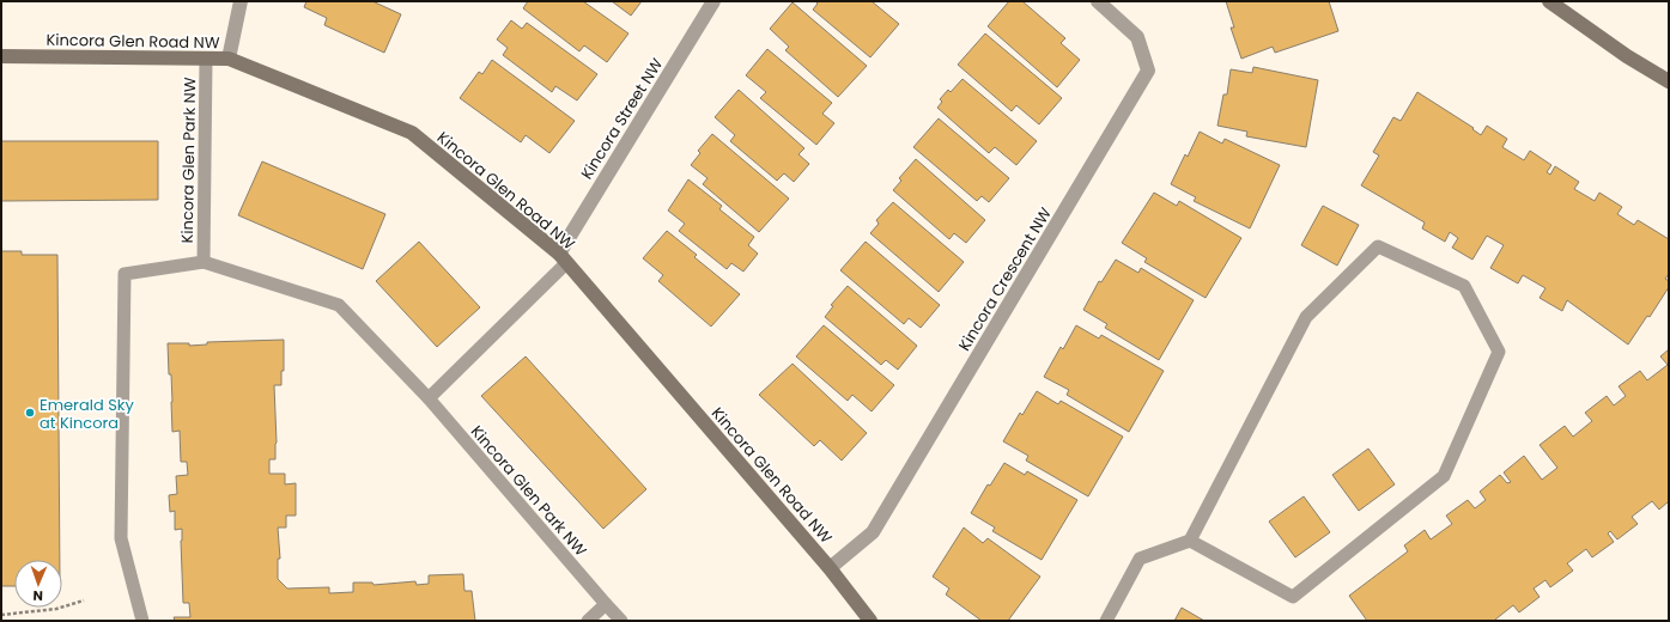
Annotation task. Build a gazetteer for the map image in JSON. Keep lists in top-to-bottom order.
{
  "streets": {
    "street": ["Kincora Glen Road NW", "Kincora Street NW", "Kincora Crescent NW"],
    "lane": ["Kincora Glen Park NW"]
  },
  "crossings": [
    ["Kincora Glen Road NW", "Kincora Street NW"],
    ["Kincora Glen Road NW", "Kincora Glen Park NW"],
    ["Kincora Glen Road NW", "Kincora Crescent NW"]
  ],
  "places": ["Emerald Sky at Kincora"],
  "north": "bottom"
}
